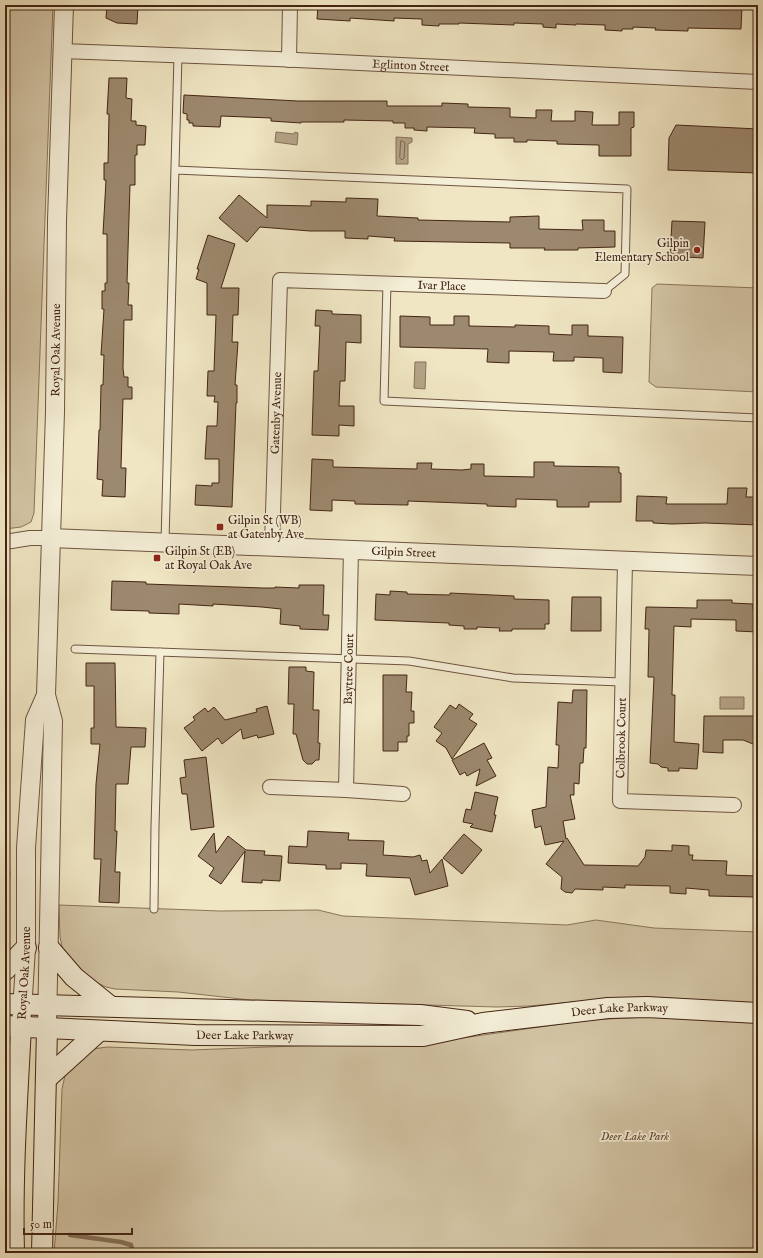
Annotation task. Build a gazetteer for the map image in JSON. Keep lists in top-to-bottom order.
{
  "streets": {
    "main road": ["Royal Oak Avenue", "Deer Lake Parkway"],
    "street": [
      "Eglinton Street",
      "Ivar Place",
      "Gatenby Avenue",
      "Gilpin Street",
      "Baytree Court",
      "Colbrook Court"
    ]
  },
  "crossings": [
    ["Eglinton Street", "Royal Oak Avenue"],
    ["Ivar Place", "Gatenby Avenue"],
    ["Royal Oak Avenue", "Gilpin Street"],
    ["Royal Oak Avenue", "Deer Lake Parkway"],
    ["Gatenby Avenue", "Gilpin Street"],
    ["Gilpin Street", "Baytree Court"],
    ["Gilpin Street", "Colbrook Court"]
  ],
  "parks": ["Deer Lake Park"],
  "places": {
    "other": ["Gilpin Elementary School"],
    "transit": ["Gilpin St (WB) at Gatenby Ave", "Gilpin St (EB) at Royal Oak Ave"]
  },
  "scale_bar": "50 m"
}
